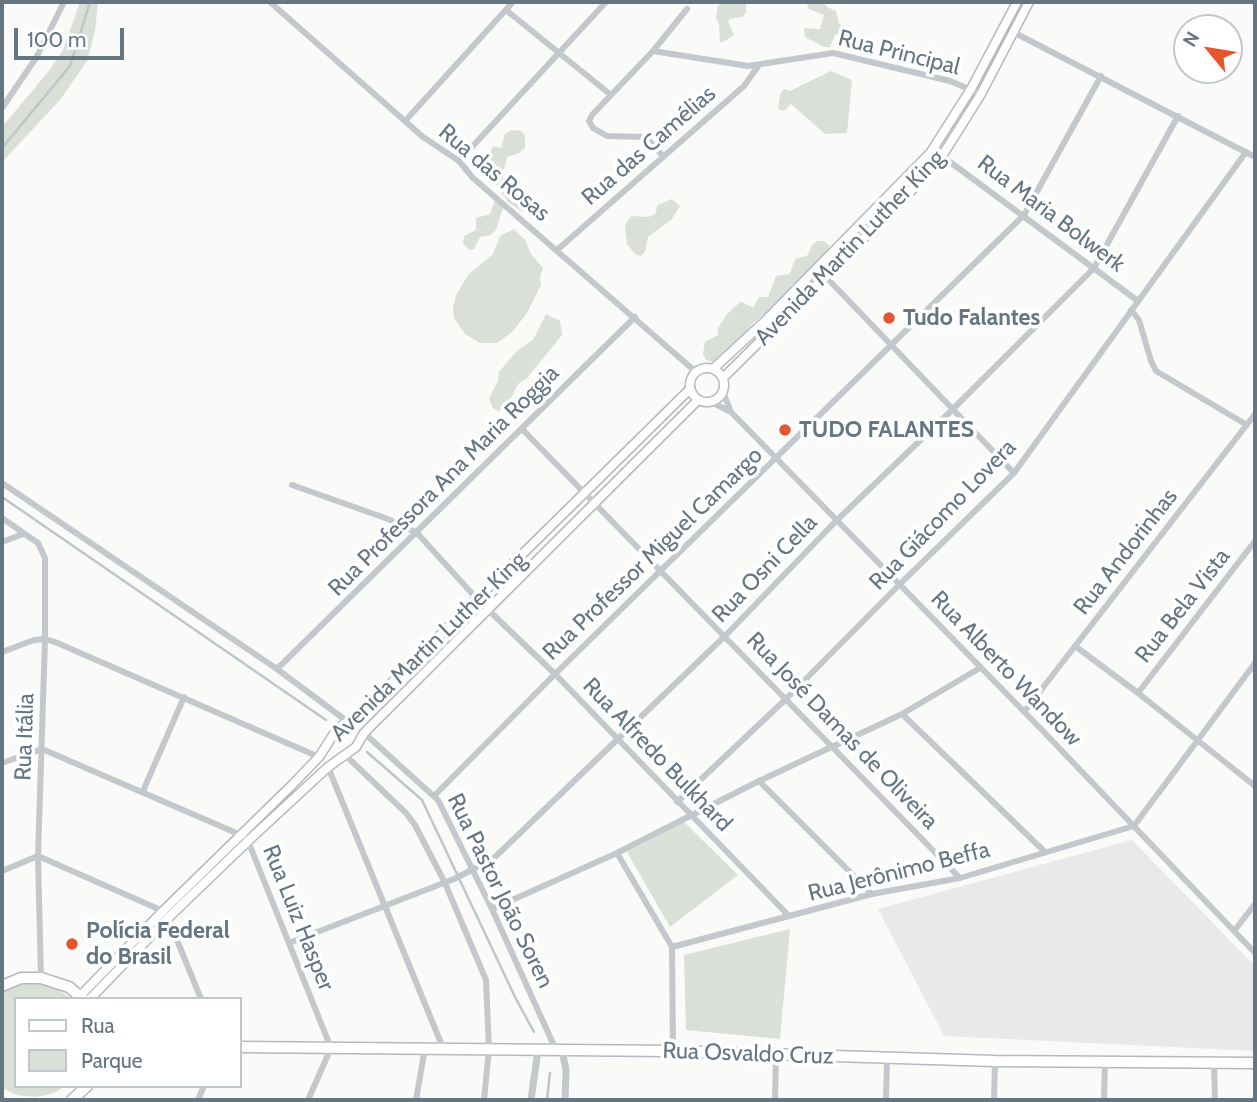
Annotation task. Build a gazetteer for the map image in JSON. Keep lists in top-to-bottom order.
{
  "streets": {
    "highway": ["Rua Osvaldo Cruz"],
    "main road": ["Avenida Martin Luther King"],
    "street": [
      "Rua Principal",
      "Rua das Camélias",
      "Rua das Rosas",
      "Rua Maria Bolwerk",
      "Rua Professora Ana Maria Roggia",
      "Rua Giácomo Lovera",
      "Rua Andorinhas",
      "Rua Professor Miguel Camargo",
      "Rua Osni Cella",
      "Rua Bela Vista",
      "Rua Alberto Wandow",
      "Rua José Damas de Oliveira",
      "Rua Itália",
      "Rua Alfredo Bulkhard",
      "Rua Jerônimo Beffa",
      "Rua Pastor João Soren",
      "Rua Luiz Hasper"
    ]
  },
  "crossings": [
    ["Rua Principal", "Rua das Camélias"],
    ["Rua Principal", "Avenida Martin Luther King"],
    ["Rua das Camélias", "Rua das Rosas"],
    ["Rua das Rosas", "Avenida Martin Luther King"],
    ["Rua das Rosas", "Rua Professora Ana Maria Roggia"],
    ["Rua das Rosas", "Rua Alberto Wandow"],
    ["Rua Maria Bolwerk", "Avenida Martin Luther King"],
    ["Rua Maria Bolwerk", "Rua Giácomo Lovera"],
    ["Rua Maria Bolwerk", "Rua Professor Miguel Camargo"],
    ["Rua Maria Bolwerk", "Rua Osni Cella"],
    ["Avenida Martin Luther King", "Rua Alberto Wandow"],
    ["Avenida Martin Luther King", "Rua José Damas de Oliveira"],
    ["Avenida Martin Luther King", "Rua Alfredo Bulkhard"],
    ["Avenida Martin Luther King", "Rua Pastor João Soren"],
    ["Avenida Martin Luther King", "Rua Luiz Hasper"],
    ["Rua Professora Ana Maria Roggia", "Rua José Damas de Oliveira"],
    ["Rua Professora Ana Maria Roggia", "Rua Alfredo Bulkhard"],
    ["Rua Giácomo Lovera", "Rua Alberto Wandow"],
    ["Rua Giácomo Lovera", "Rua José Damas de Oliveira"],
    ["Rua Giácomo Lovera", "Rua Alfredo Bulkhard"],
    ["Rua Andorinhas", "Rua Alberto Wandow"],
    ["Rua Professor Miguel Camargo", "Rua Alberto Wandow"],
    ["Rua Professor Miguel Camargo", "Rua José Damas de Oliveira"],
    ["Rua Professor Miguel Camargo", "Rua Alfredo Bulkhard"],
    ["Rua Professor Miguel Camargo", "Rua Pastor João Soren"],
    ["Rua Osni Cella", "Rua Alberto Wandow"],
    ["Rua Osni Cella", "Rua José Damas de Oliveira"],
    ["Rua Osni Cella", "Rua Alfredo Bulkhard"],
    ["Rua Osni Cella", "Rua Pastor João Soren"],
    ["Rua Osni Cella", "Rua Luiz Hasper"],
    ["Rua Alberto Wandow", "Rua Jerônimo Beffa"],
    ["Rua José Damas de Oliveira", "Rua Jerônimo Beffa"],
    ["Rua Itália", "Rua Luiz Hasper"],
    ["Rua Alfredo Bulkhard", "Rua Jerônimo Beffa"],
    ["Rua Pastor João Soren", "Rua Osvaldo Cruz"],
    ["Rua Luiz Hasper", "Rua Osvaldo Cruz"]
  ],
  "places": ["Tudo Falantes", "TUDO FALANTES", "Polícia Federal do Brasil"],
  "legend": ["Rua", "Parque"],
  "scale_bar": "100 m",
  "north": "top left"
}
